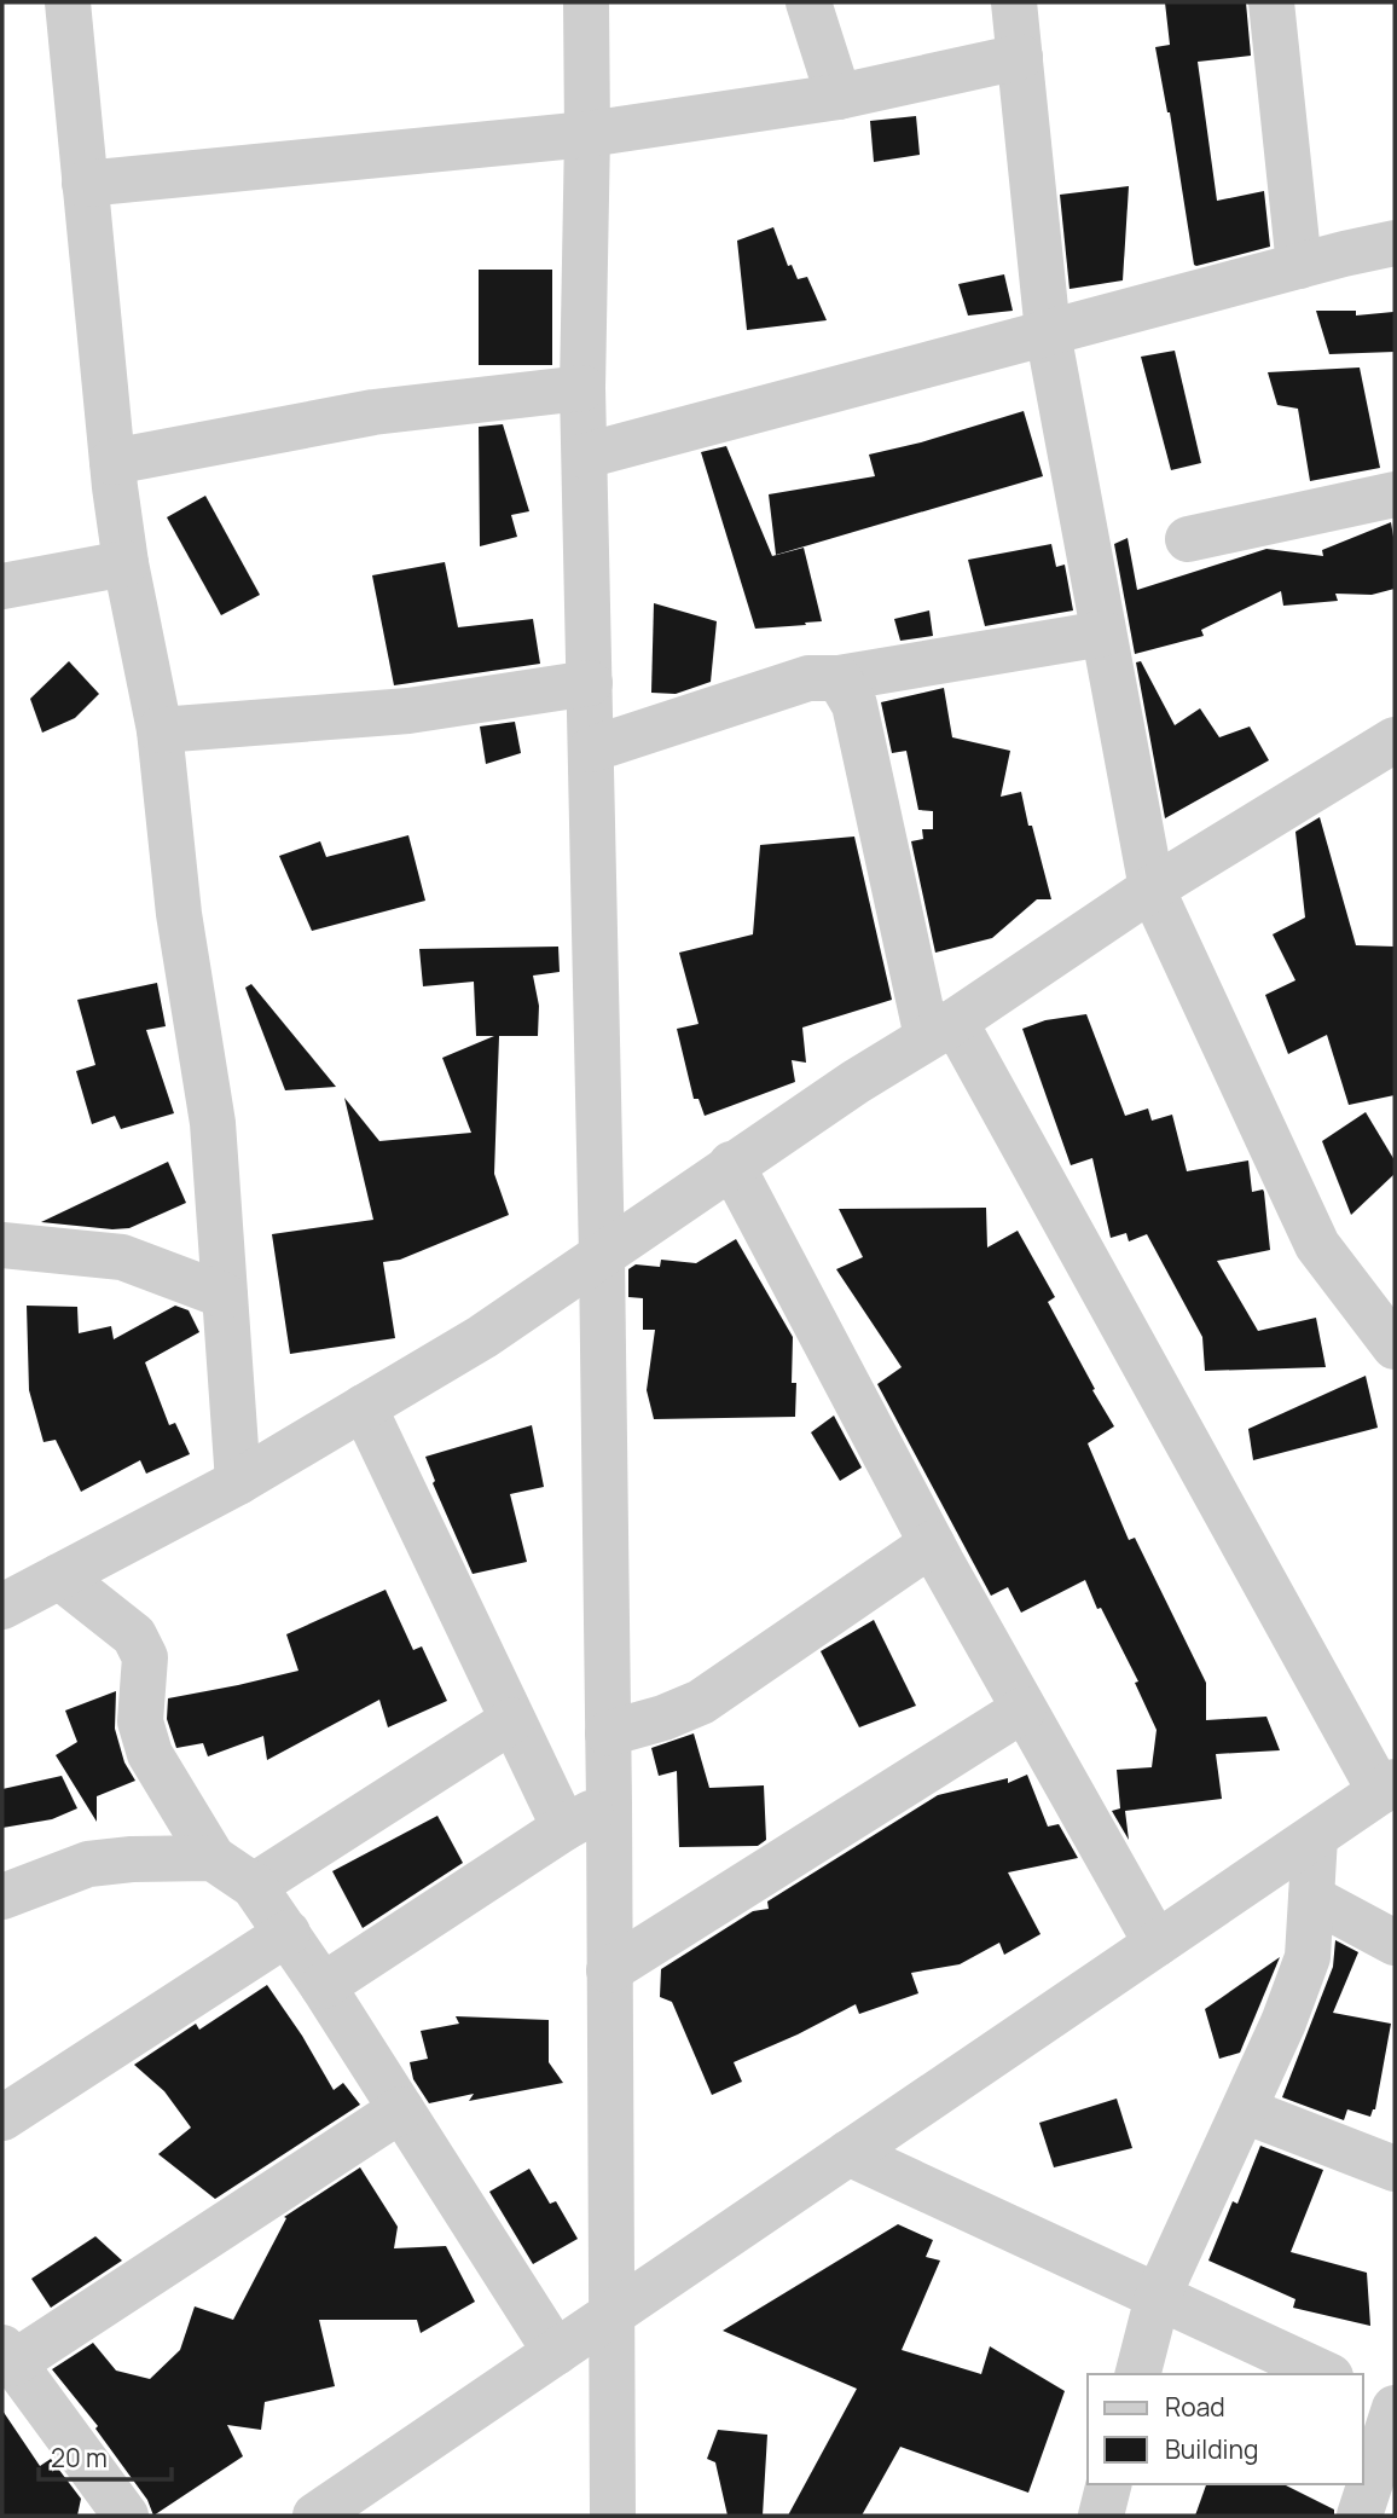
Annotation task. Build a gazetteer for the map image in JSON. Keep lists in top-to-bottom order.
{
  "legend": ["Road", "Building"],
  "scale_bar": "20 m"
}
